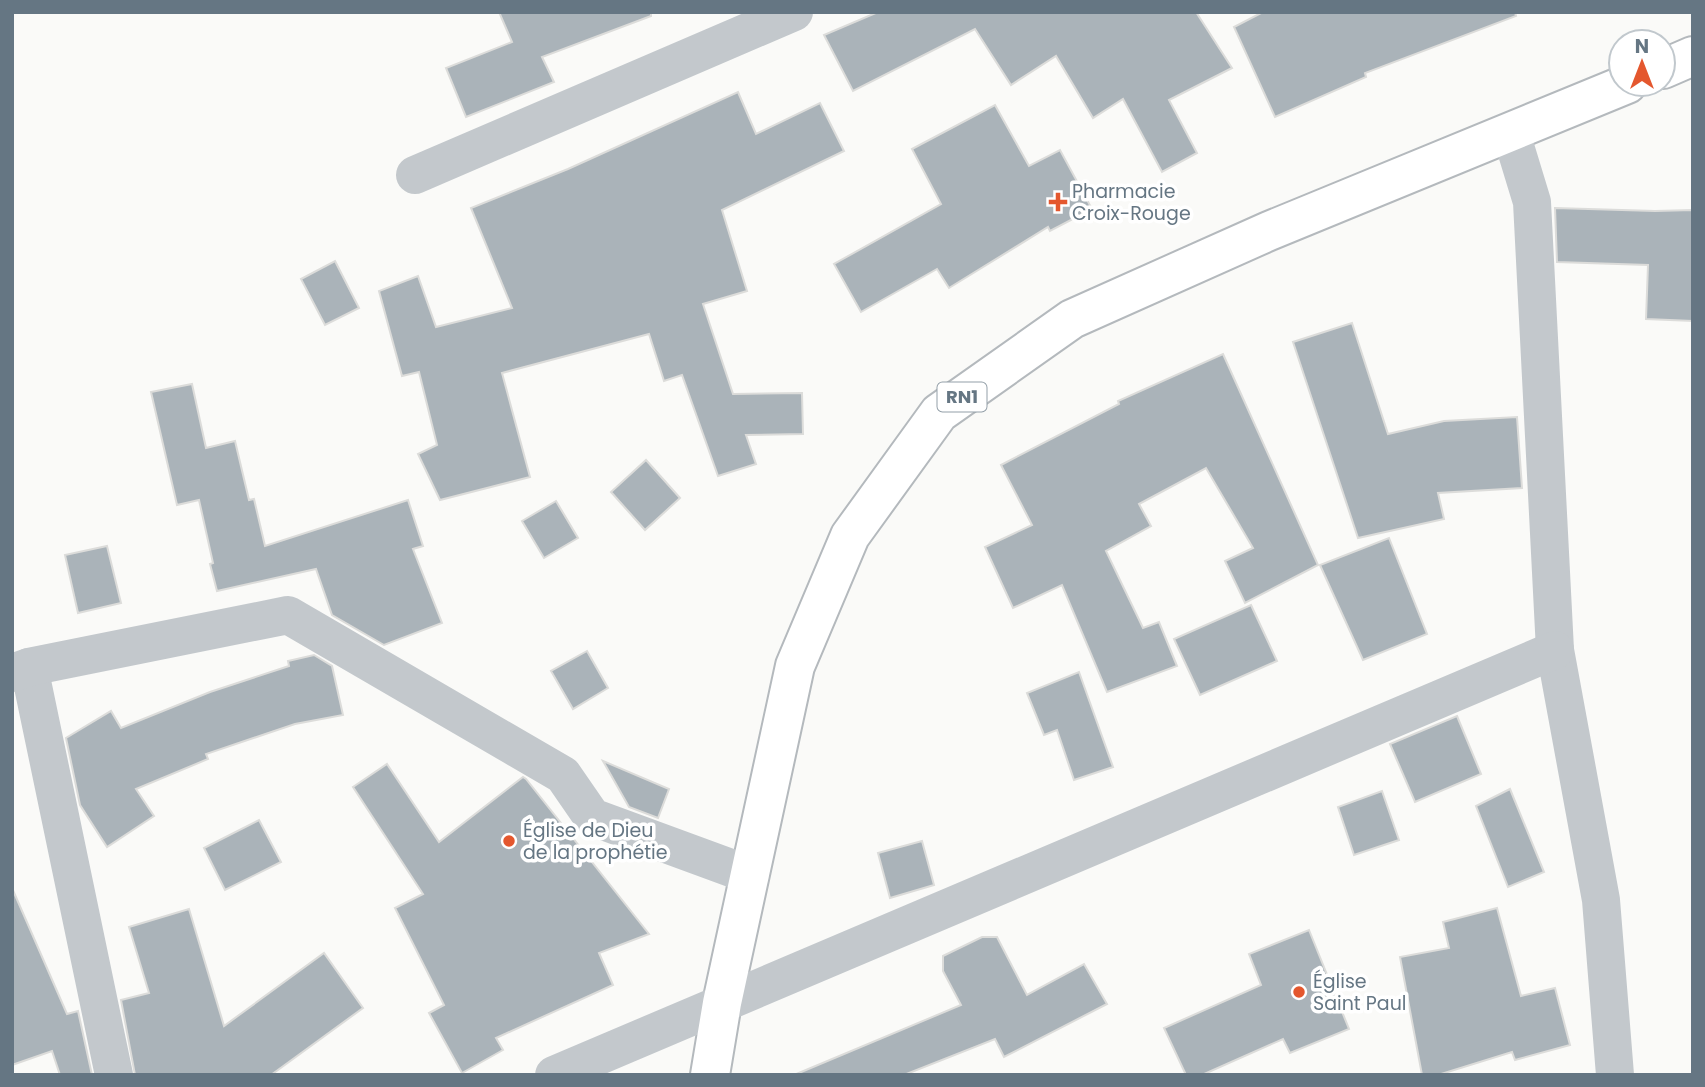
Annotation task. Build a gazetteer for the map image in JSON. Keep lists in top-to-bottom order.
{
  "streets": {
    "highway": ["RN1"]
  },
  "places": {
    "health": ["Pharmacie Croix-Rouge"],
    "other": ["Église de Dieu de la prophétie", "Église Saint Paul"]
  },
  "north": "top"
}
